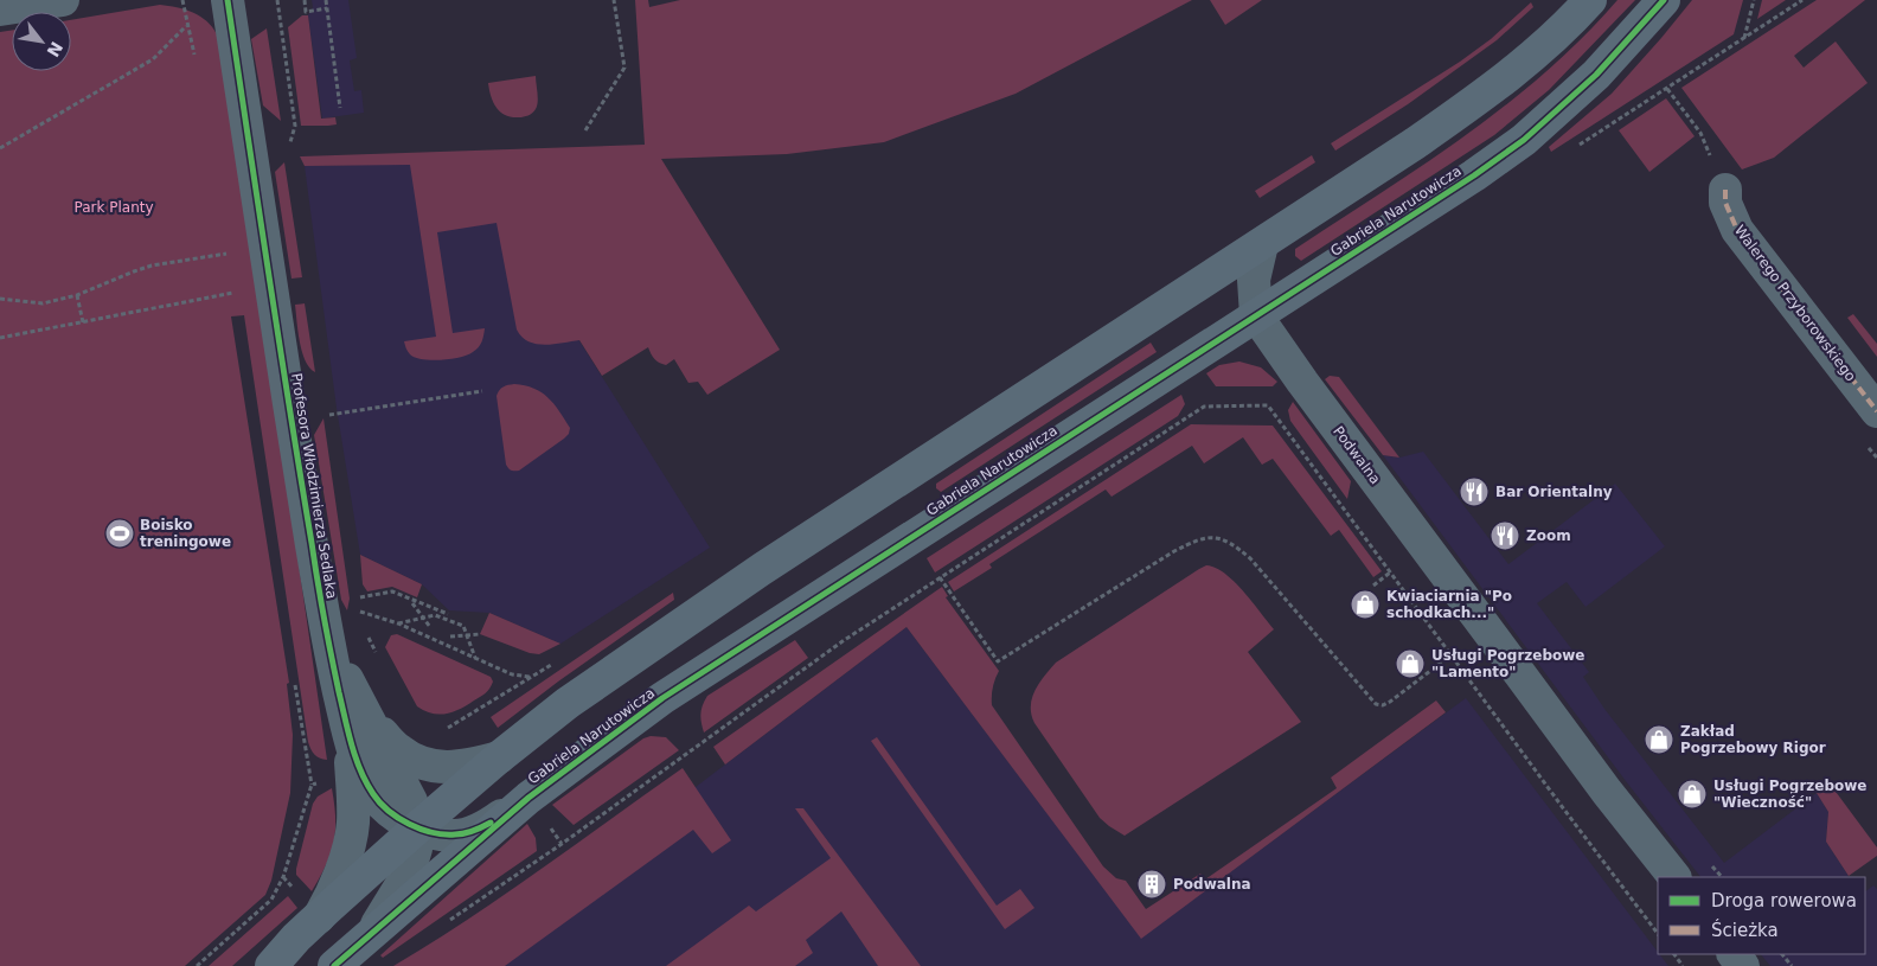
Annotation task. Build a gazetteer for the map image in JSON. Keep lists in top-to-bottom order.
{
  "streets": {
    "street": [
      "Gabriela Narutowicza",
      "Walerego Przyborowskiego",
      "Podwalna",
      "Profesora Włodzimierza Sedlaka"
    ]
  },
  "crossings": [
    ["Gabriela Narutowicza", "Podwalna"],
    ["Gabriela Narutowicza", "Profesora Włodzimierza Sedlaka"]
  ],
  "parks": ["Park Planty"],
  "places": {
    "restaurant": ["Bar Orientalny", "Zoom"],
    "sports": ["Boisko treningowe"],
    "shop": [
      "Kwiaciarnia \"Po schodkach...\"",
      "Usługi Pogrzebowe \"Lamento\"",
      "Zakład Pogrzebowy Rigor",
      "Usługi Pogrzebowe \"Wieczność\""
    ],
    "building": ["Podwalna"]
  },
  "legend": ["Droga rowerowa", "Ścieżka"],
  "north": "bottom right"
}
